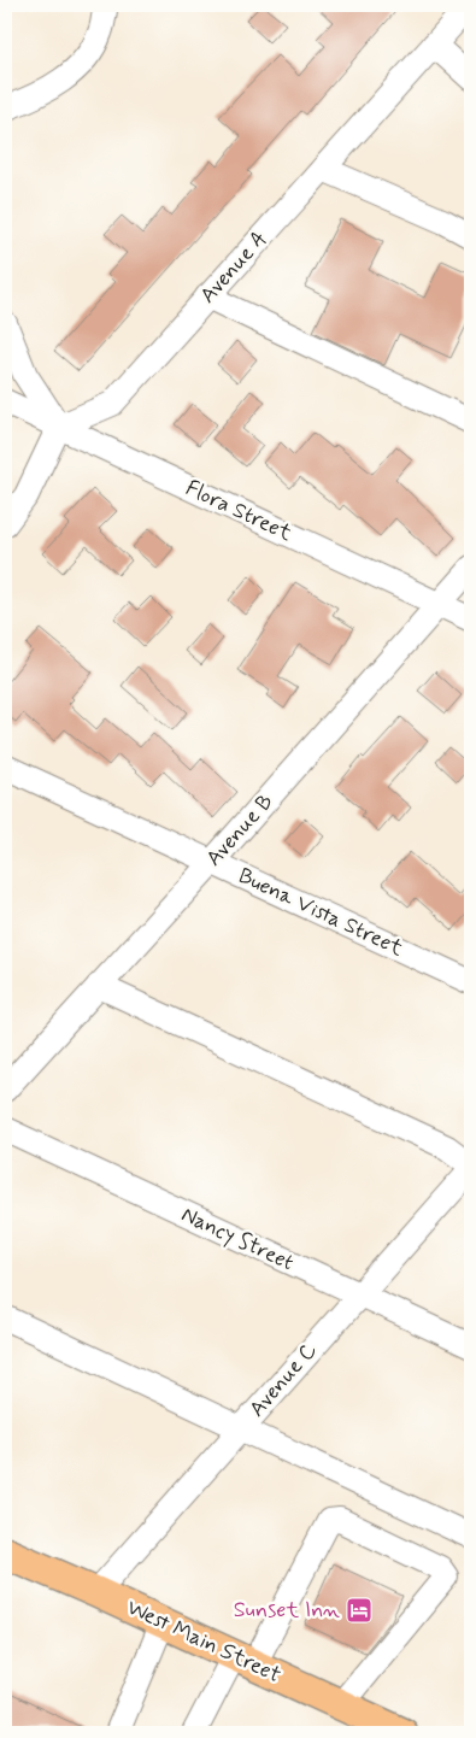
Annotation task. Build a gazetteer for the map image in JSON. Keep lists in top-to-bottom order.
{
  "streets": {
    "main road": ["West Main Street"],
    "street": [
      "Avenue A",
      "Flora Street",
      "Avenue B",
      "Buena Vista Street",
      "Nancy Street",
      "Avenue C"
    ]
  },
  "crossings": [
    ["Avenue A", "Flora Street"],
    ["Flora Street", "Avenue B"],
    ["Avenue B", "Buena Vista Street"],
    ["Nancy Street", "Avenue C"],
    ["Avenue C", "West Main Street"]
  ],
  "places": {
    "hotel": ["Sunset Inn"]
  }
}
